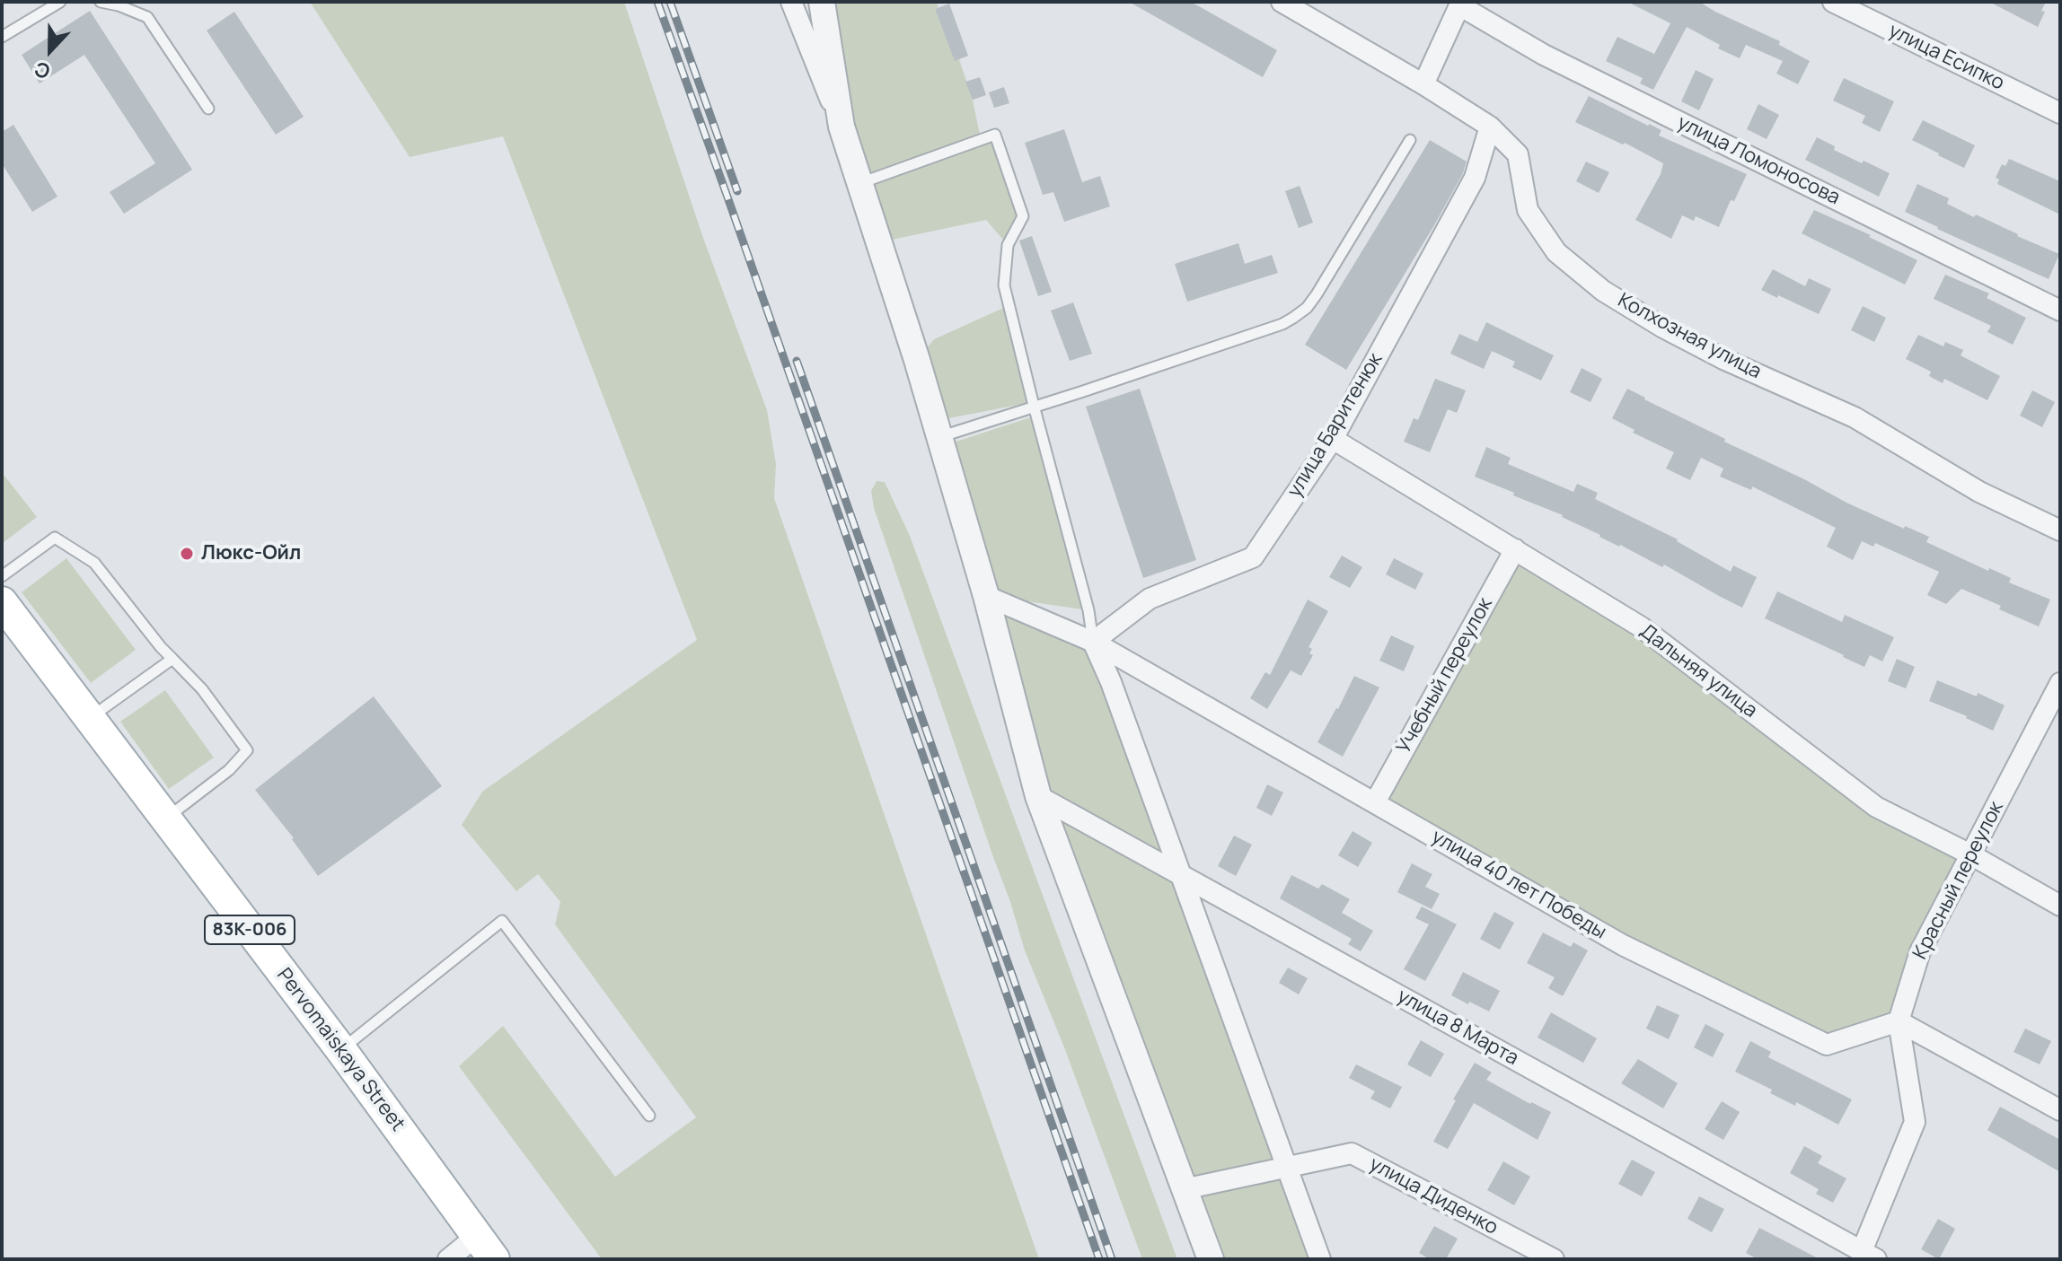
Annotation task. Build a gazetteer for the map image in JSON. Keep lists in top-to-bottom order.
{
  "streets": {
    "main road": ["83К-006", "Pervomaiskaya Street"],
    "street": [
      "улица Есипко",
      "улица Ломоносова",
      "Колхозная улица",
      "улица Баритенюк",
      "Дальняя улица",
      "Учебный переулок",
      "Красный переулок",
      "улица 40 лет Победы",
      "улица 8 Марта",
      "улица Диденко"
    ]
  },
  "crossings": [
    ["Колхозная улица", "улица Баритенюк"],
    ["улица Баритенюк", "Дальняя улица"],
    ["улица Баритенюк", "улица 40 лет Победы"],
    ["Дальняя улица", "Учебный переулок"],
    ["Дальняя улица", "Красный переулок"],
    ["Учебный переулок", "улица 40 лет Победы"],
    ["Красный переулок", "улица 40 лет Победы"],
    ["Красный переулок", "улица 8 Марта"]
  ],
  "places": ["Люкс-Ойл"],
  "north": "bottom"
}
